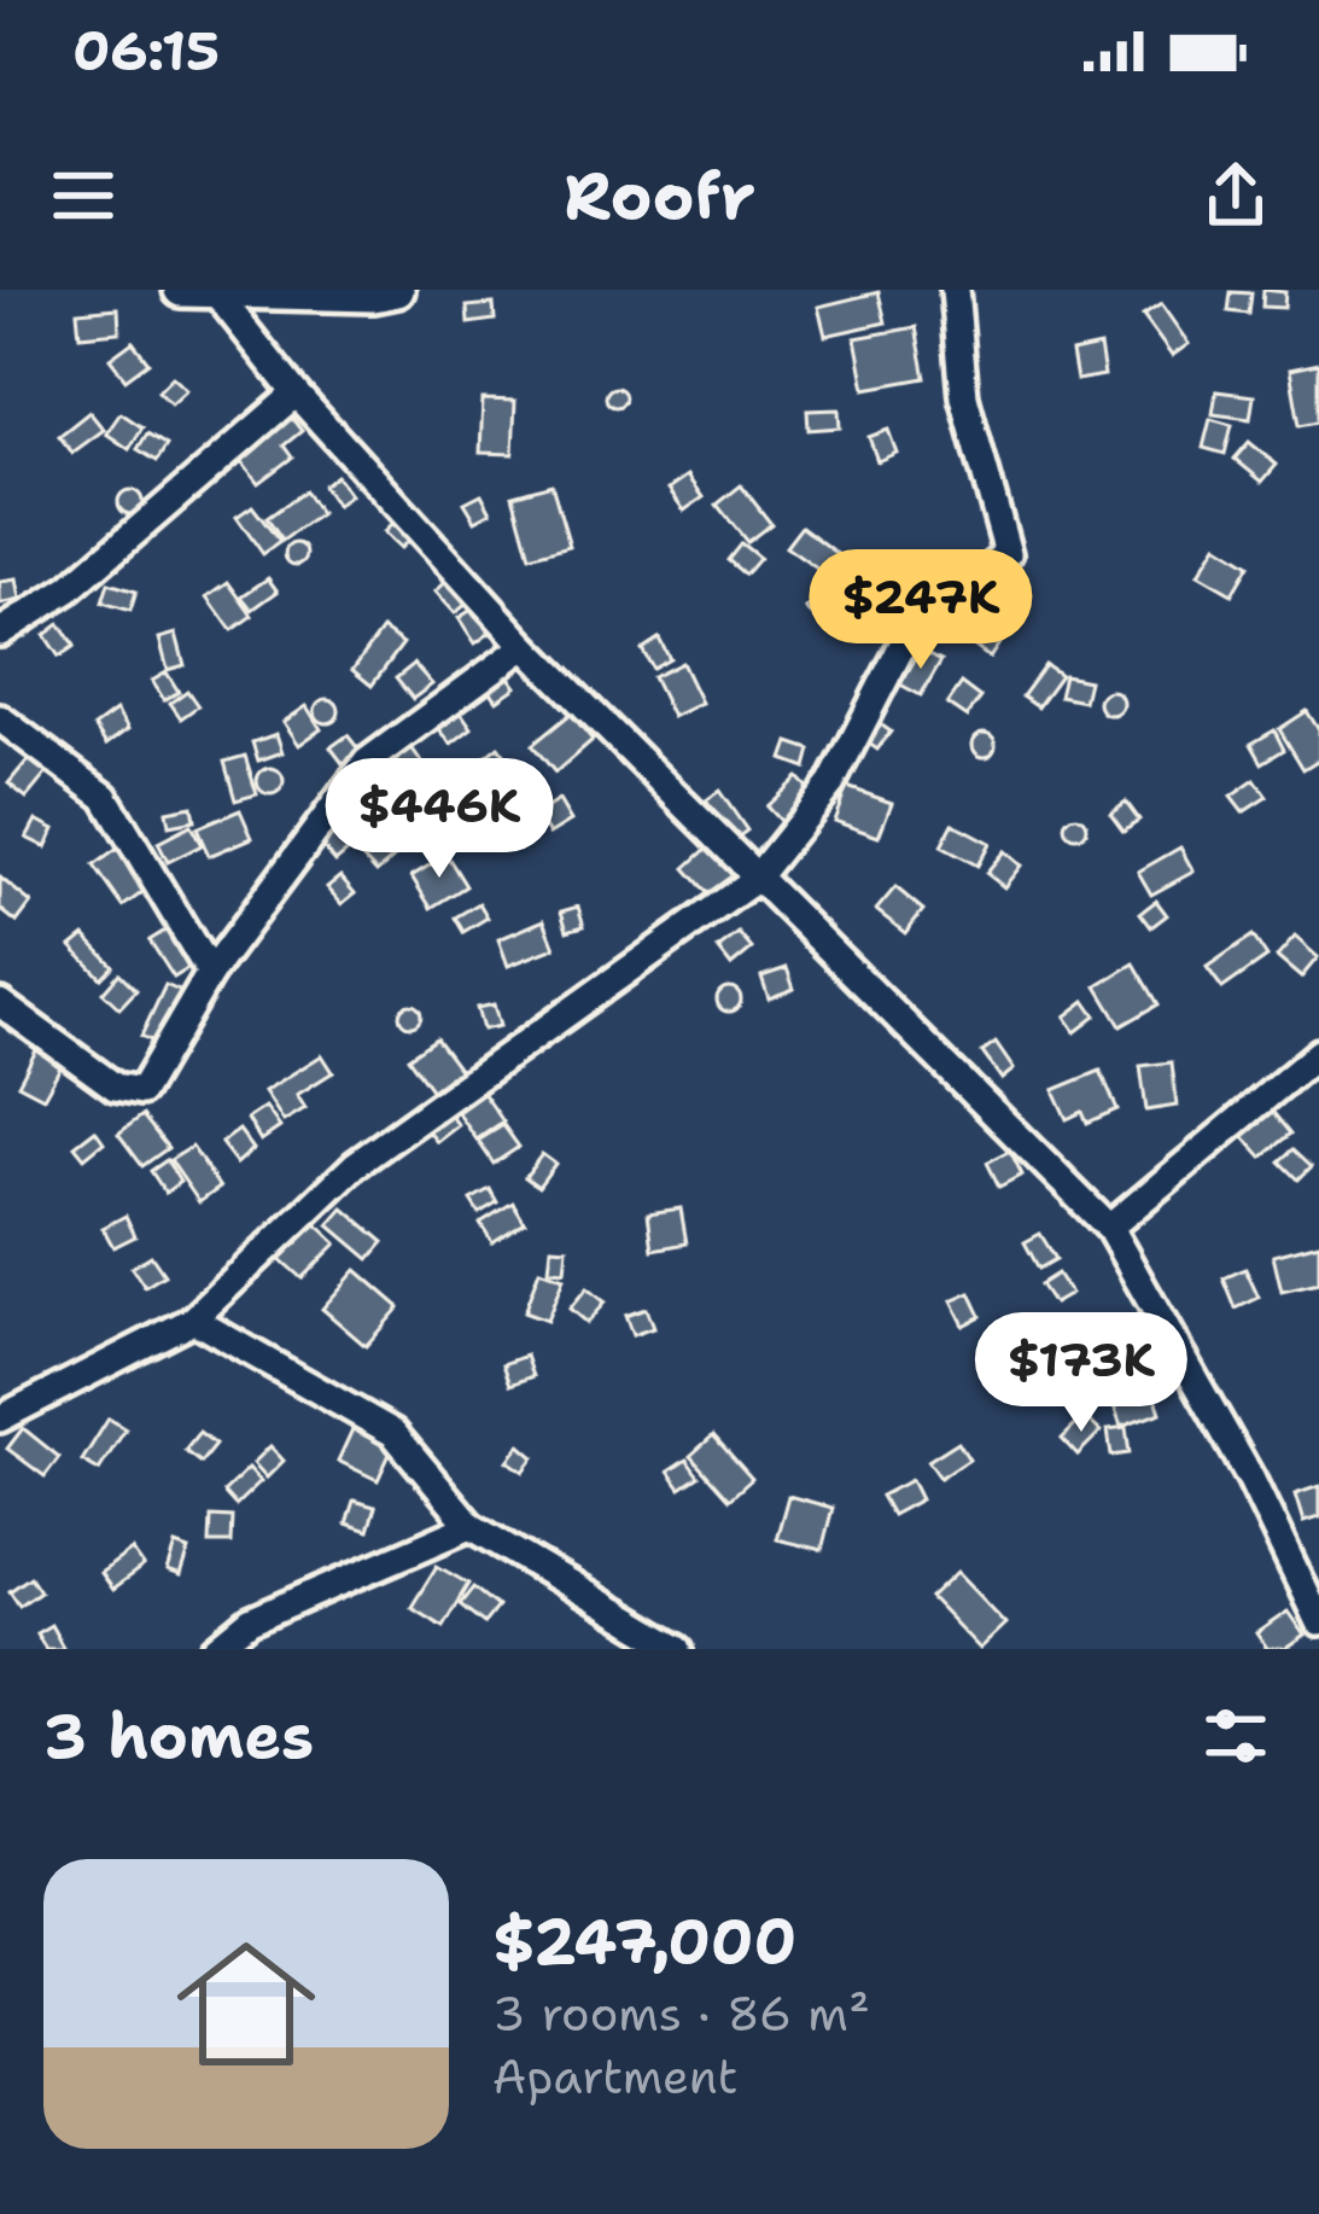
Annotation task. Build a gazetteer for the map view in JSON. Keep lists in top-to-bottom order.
{
  "page": {
    "status": "06:15",
    "header": "Roofr",
    "price": ["$247K", "$446K", "$173K"],
    "heading": "3 homes",
    "list": [
      {
        "name": "$247,000",
        "note": "3 rooms · 86 m² · Apartment"
      }
    ]
  }
}
